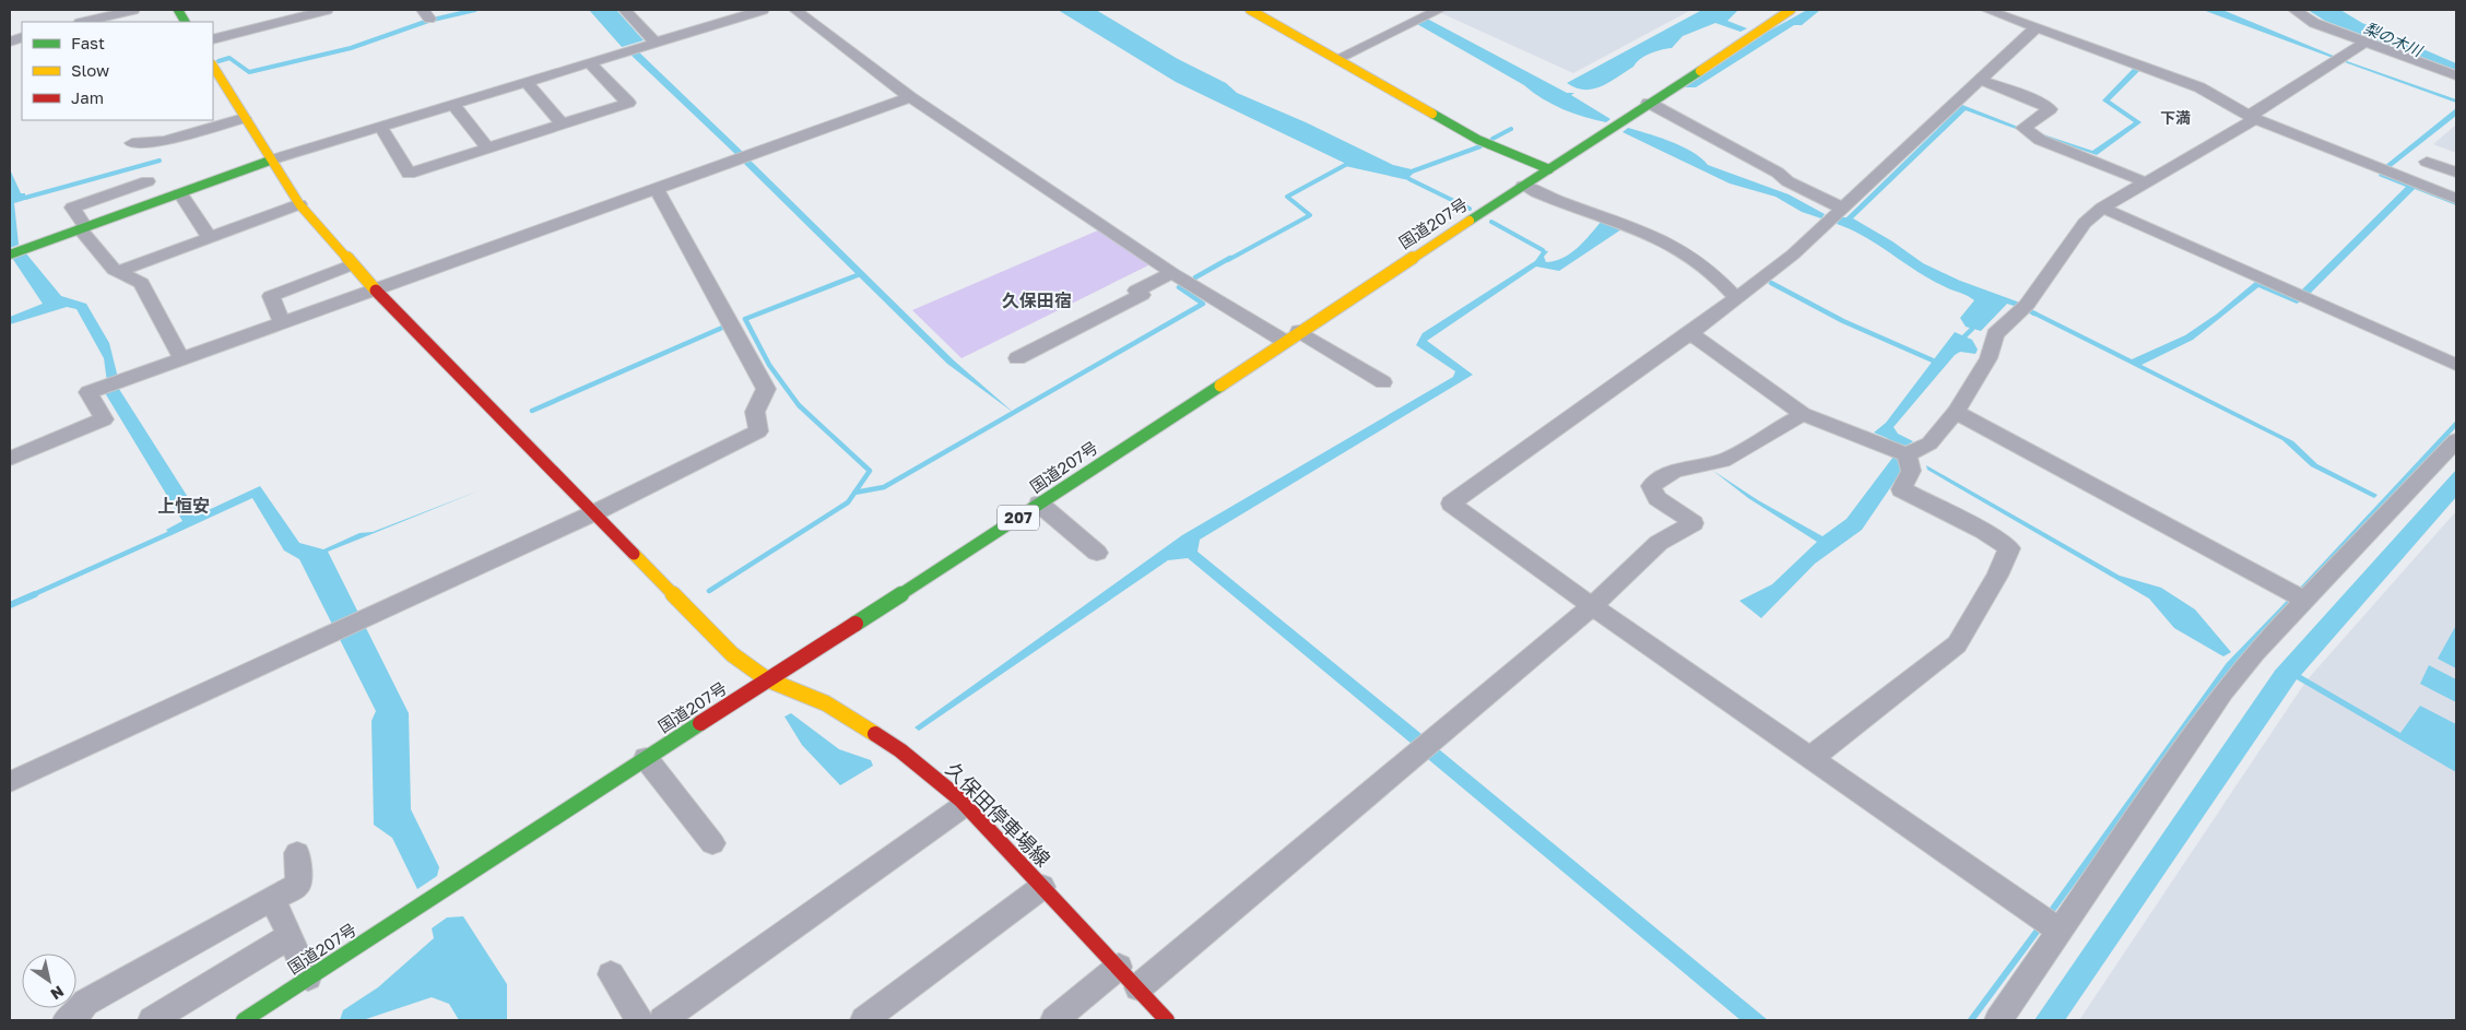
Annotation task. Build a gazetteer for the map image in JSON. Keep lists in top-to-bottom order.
{
  "streets": {
    "main road": ["国道207号", "207", "久保田停車場線"]
  },
  "crossings": [
    ["国道207号", "久保田停車場線"]
  ],
  "districts": ["下満", "久保田宿", "上恒安"],
  "water": ["梨の木川"],
  "legend": ["Fast", "Slow", "Jam"],
  "north": "bottom right"
}
